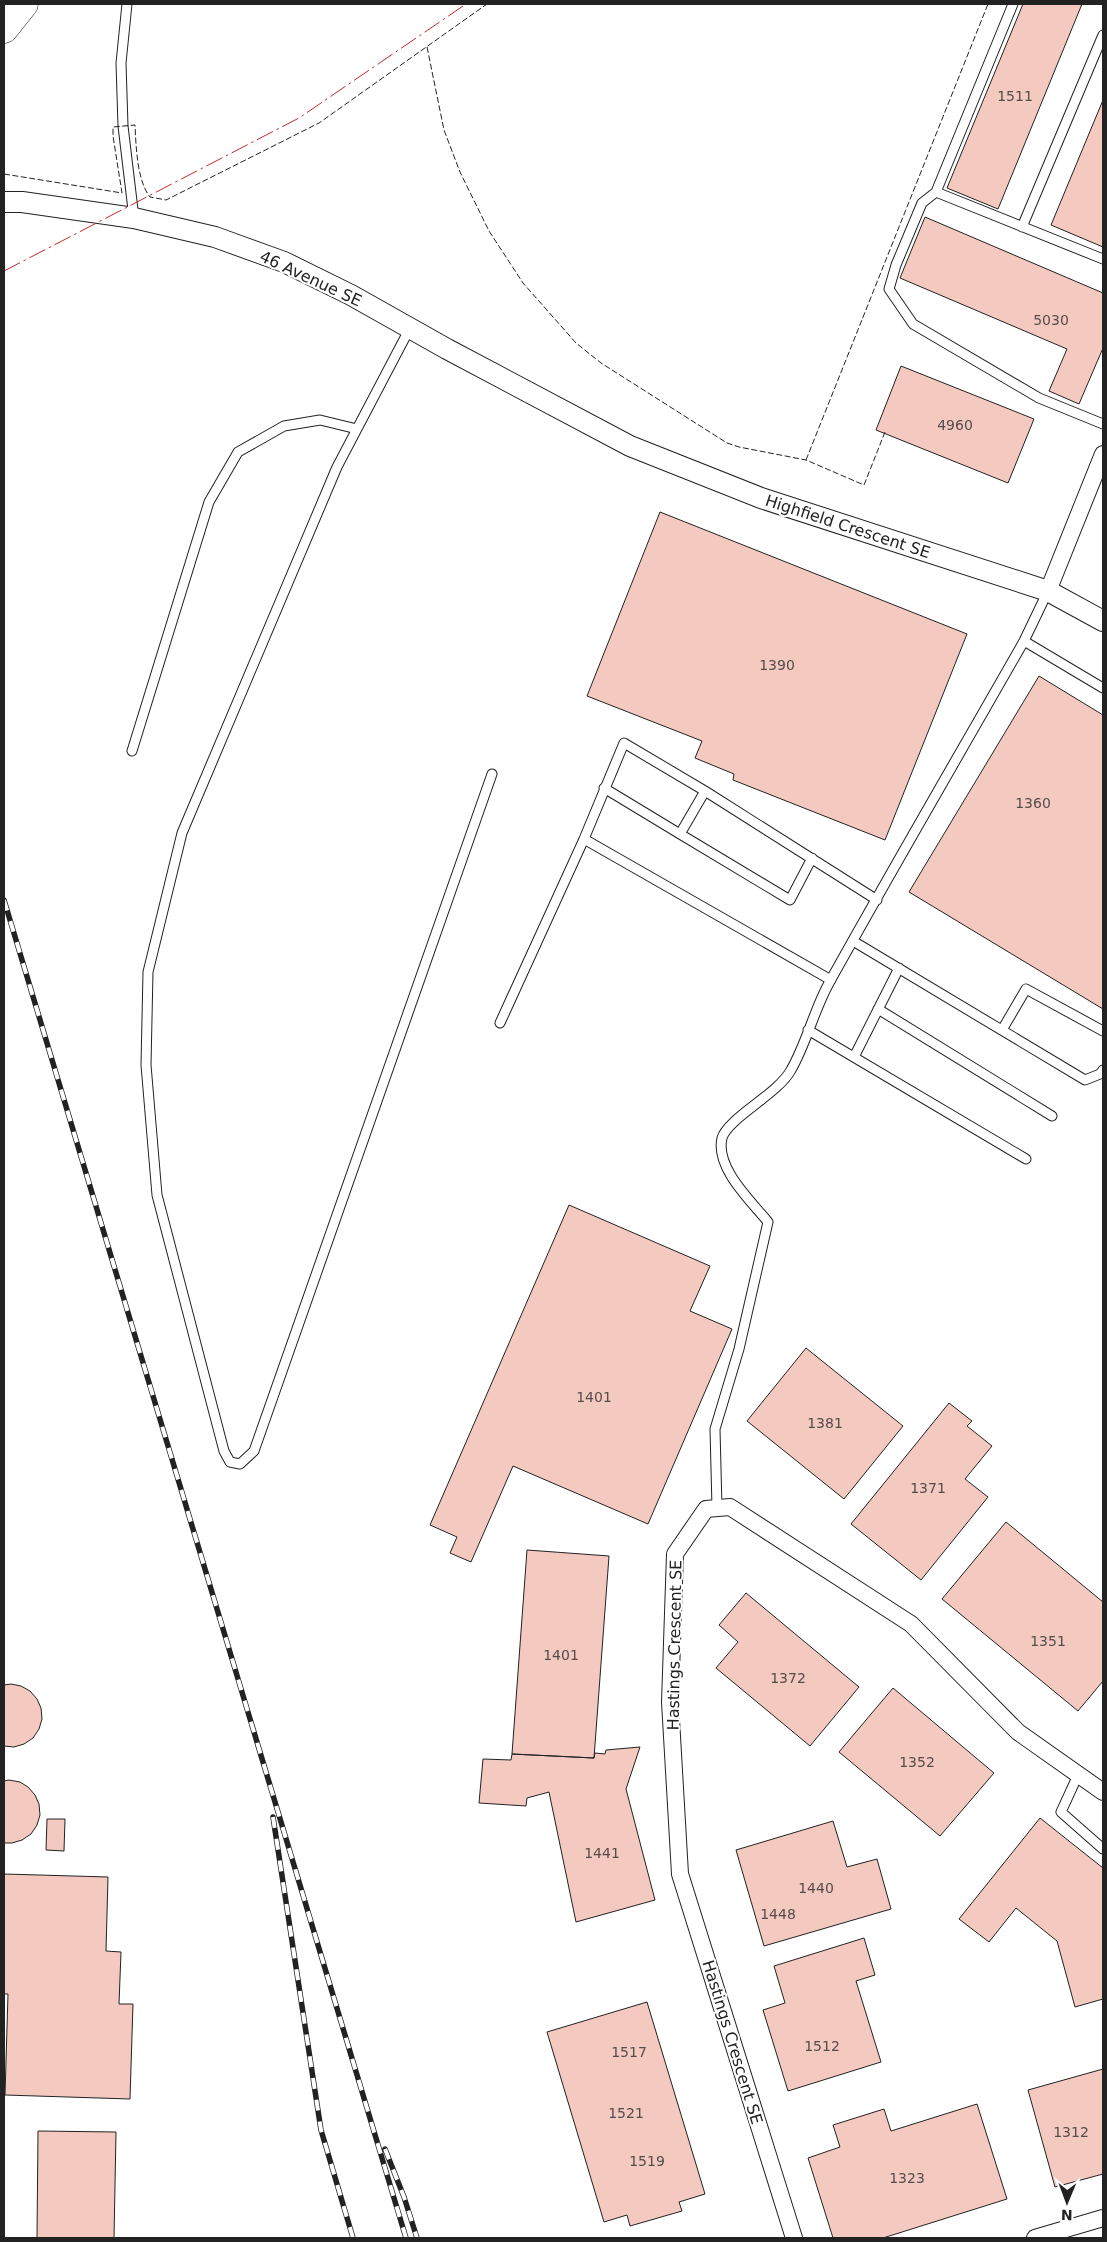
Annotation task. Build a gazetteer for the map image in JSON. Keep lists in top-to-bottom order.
{
  "streets": {
    "street": ["46 Avenue SE", "Highfield Crescent SE", "Hastings Crescent SE"]
  },
  "crossings": [
    ["46 Avenue SE", "Highfield Crescent SE"]
  ],
  "house_numbers": [
    "1511",
    "5030",
    "4960",
    "1390",
    "1360",
    "1401",
    "1381",
    "1371",
    "1351",
    "1401",
    "1372",
    "1352",
    "1441",
    "1440",
    "1448",
    "1512",
    "1517",
    "1521",
    "1312",
    "1519",
    "1323"
  ],
  "north": "bottom"
}
